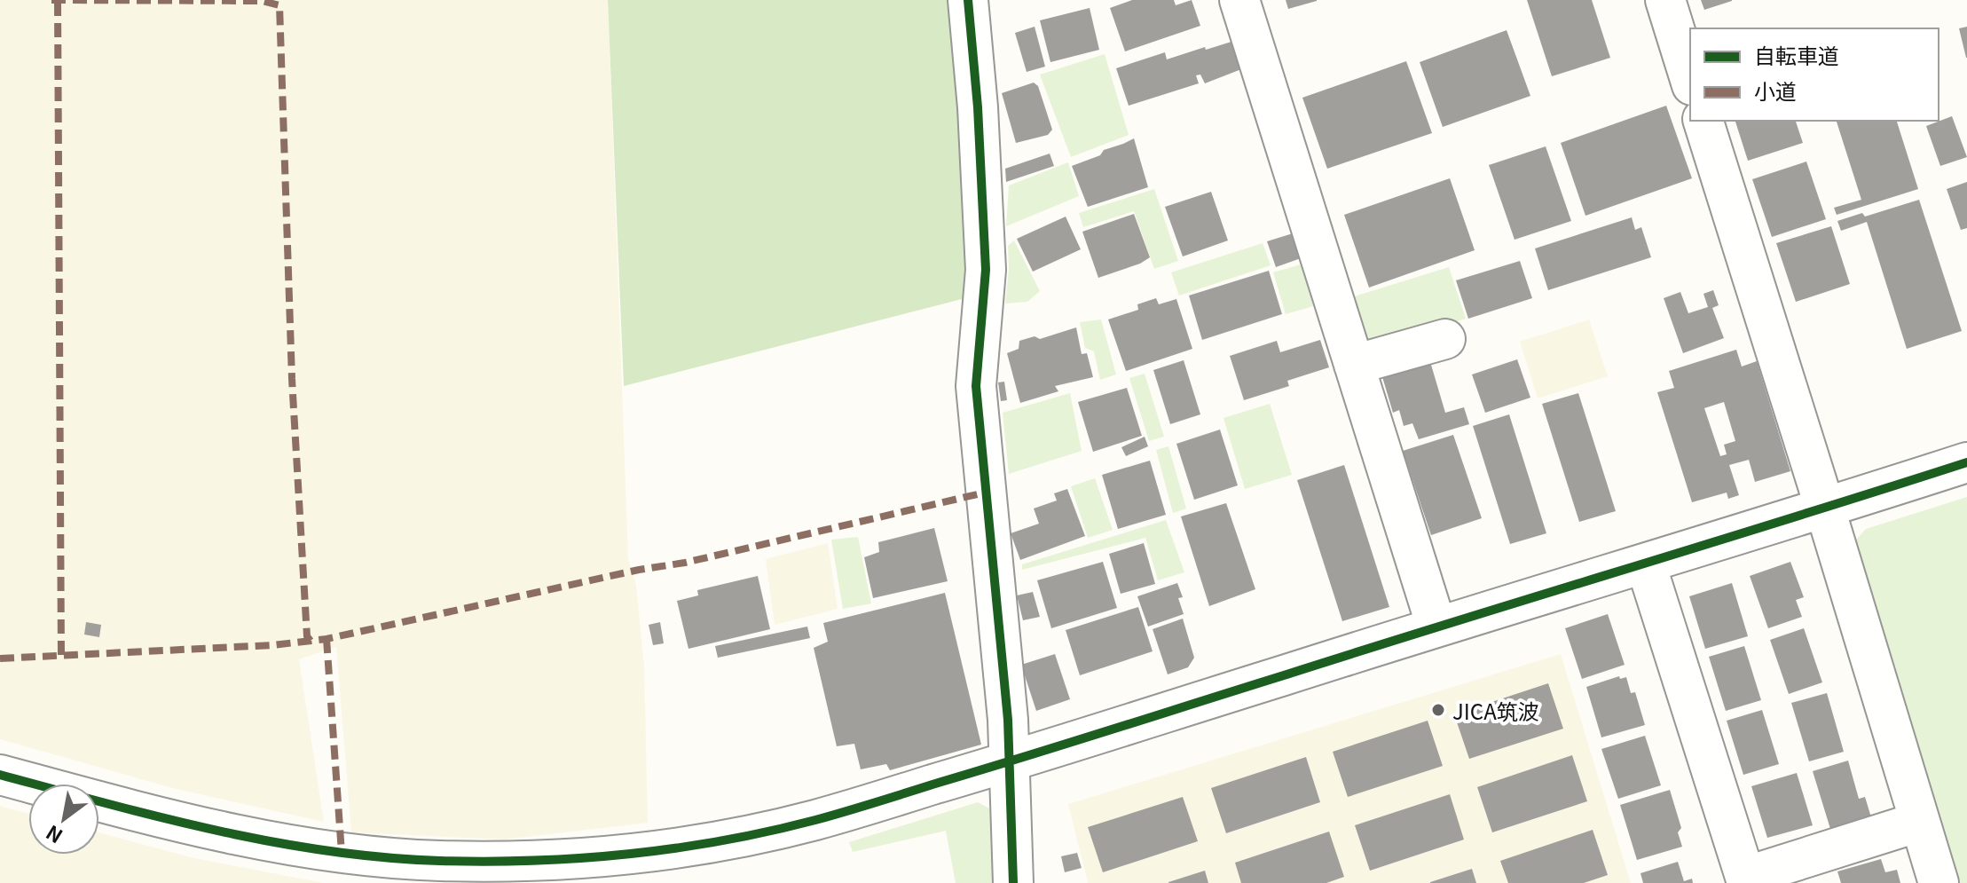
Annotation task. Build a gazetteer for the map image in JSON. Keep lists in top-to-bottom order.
{
  "places": ["JICA筑波"],
  "legend": ["自転車道", "小道"],
  "north": "bottom left"
}
